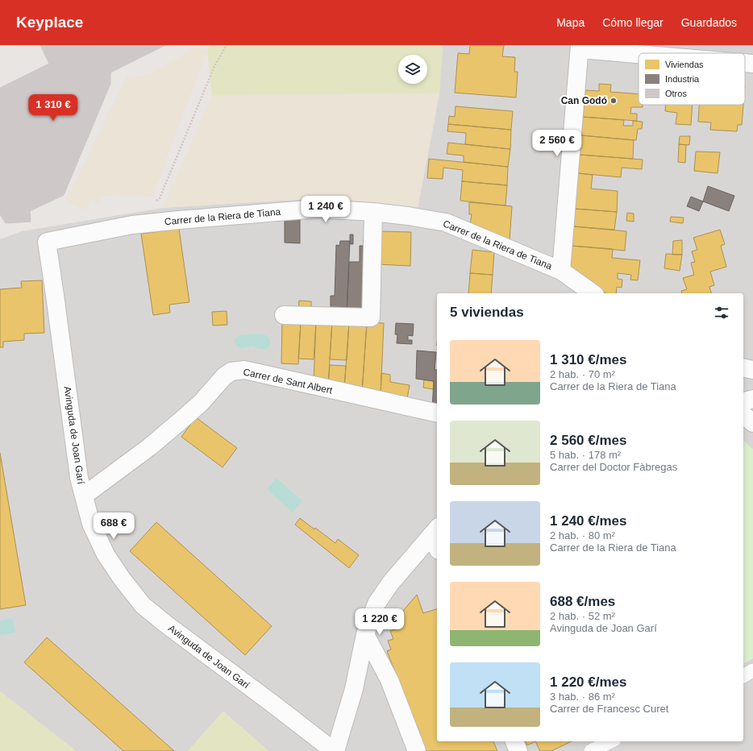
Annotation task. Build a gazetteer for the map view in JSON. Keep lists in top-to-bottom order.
{
  "streets": {
    "street": ["Carrer de la Riera de Tiana", "Carrer de Sant Albert", "Avinguda de Joan Garí"]
  },
  "crossings": [
    ["Carrer de la Riera de Tiana", "Avinguda de Joan Garí"],
    ["Carrer de Sant Albert", "Avinguda de Joan Garí"]
  ],
  "places": ["Can Godó"],
  "legend": ["Viviendas", "Industria", "Otros"],
  "page": {
    "header": "Keyplace",
    "nav": ["Mapa", "Cómo llegar", "Guardados"],
    "price": [
      "1 310 €",
      "2 560 €",
      "1 240 €",
      "688 €",
      "1 220 €"
    ],
    "heading": "5 viviendas",
    "list": [
      {
        "name": "1 310 €/mes",
        "note": "2 hab. · 70 m² · Carrer de la Riera de Tiana"
      },
      {
        "name": "2 560 €/mes",
        "note": "5 hab. · 178 m² · Carrer del Doctor Fàbregas"
      },
      {
        "name": "1 240 €/mes",
        "note": "2 hab. · 80 m² · Carrer de la Riera de Tiana"
      },
      {
        "name": "688 €/mes",
        "note": "2 hab. · 52 m² · Avinguda de Joan Garí"
      },
      {
        "name": "1 220 €/mes",
        "note": "3 hab. · 86 m² · Carrer de Francesc Curet"
      }
    ]
  }
}
